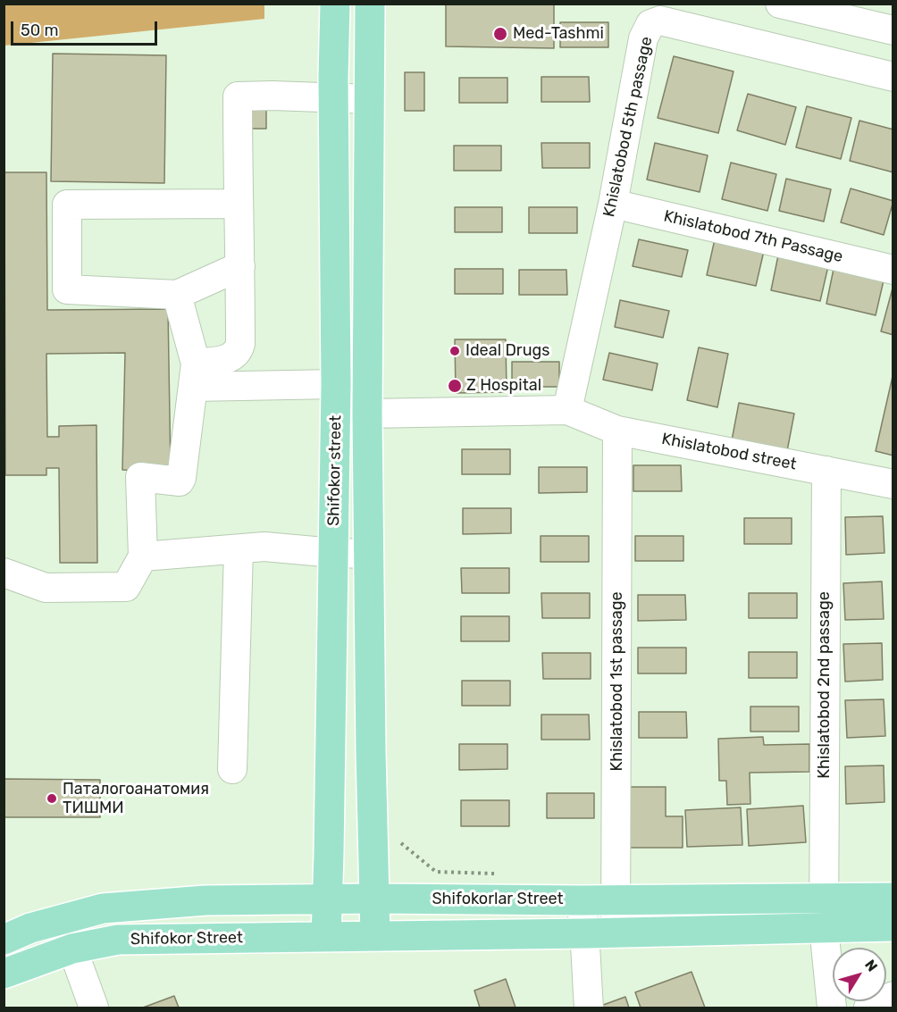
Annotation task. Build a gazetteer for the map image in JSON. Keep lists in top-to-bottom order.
{
  "streets": {
    "main road": ["Shifokor street", "Shifokorlar Street", "Shifokor Street"],
    "street": [
      "Khislatobod 5th passage",
      "Khislatobod 7th Passage",
      "Khislatobod street",
      "Khislatobod 1st passage",
      "Khislatobod 2nd passage"
    ]
  },
  "crossings": [
    ["Khislatobod 5th passage", "Khislatobod 7th Passage"],
    ["Khislatobod 5th passage", "Khislatobod street"],
    ["Khislatobod street", "Khislatobod 1st passage"],
    ["Khislatobod street", "Khislatobod 2nd passage"],
    ["Shifokor street", "Shifokorlar Street"],
    ["Shifokor street", "Shifokor Street"],
    ["Khislatobod 1st passage", "Shifokorlar Street"],
    ["Khislatobod 2nd passage", "Shifokorlar Street"]
  ],
  "places": [
    "Med-Tashmi",
    "Ideal Drugs",
    "Z Hospital",
    "Паталогоанатомия ТИШМИ"
  ],
  "scale_bar": "50 m",
  "north": "top right"
}
